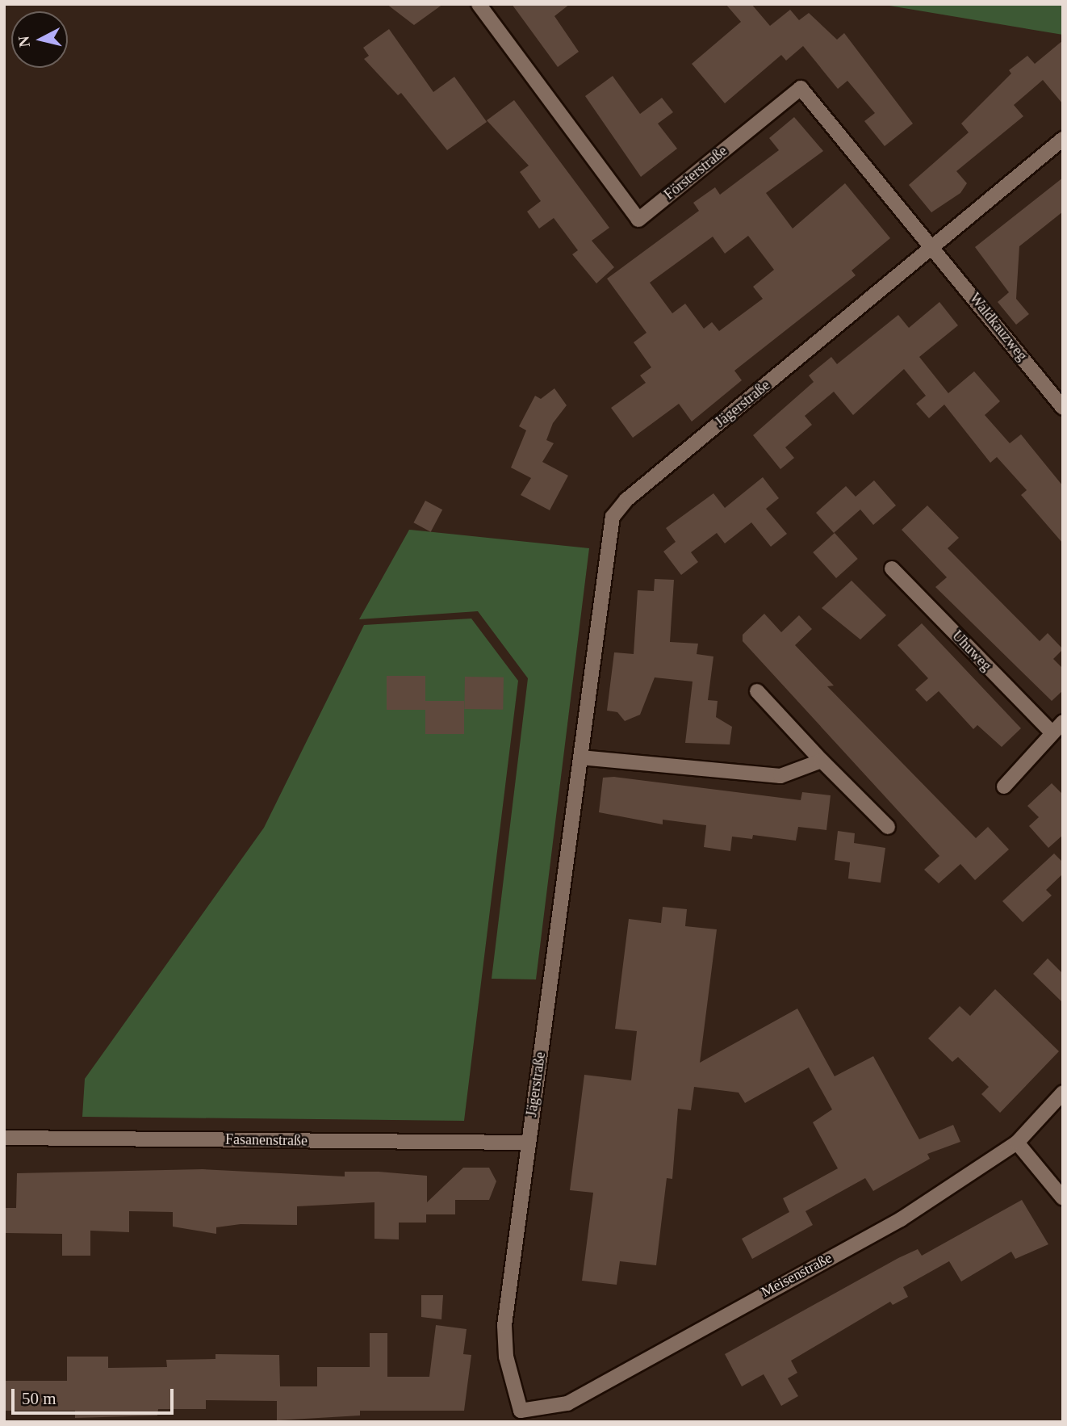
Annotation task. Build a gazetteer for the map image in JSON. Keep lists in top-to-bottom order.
{
  "streets": {
    "street": [
      "Försterstraße",
      "Waldkauzweg",
      "Jägerstraße",
      "Uhuweg",
      "Fasanenstraße",
      "Meisenstraße"
    ]
  },
  "crossings": [
    ["Försterstraße", "Waldkauzweg"],
    ["Försterstraße", "Jägerstraße"],
    ["Waldkauzweg", "Jägerstraße"],
    ["Jägerstraße", "Fasanenstraße"],
    ["Jägerstraße", "Meisenstraße"]
  ],
  "scale_bar": "50 m",
  "north": "left"
}
